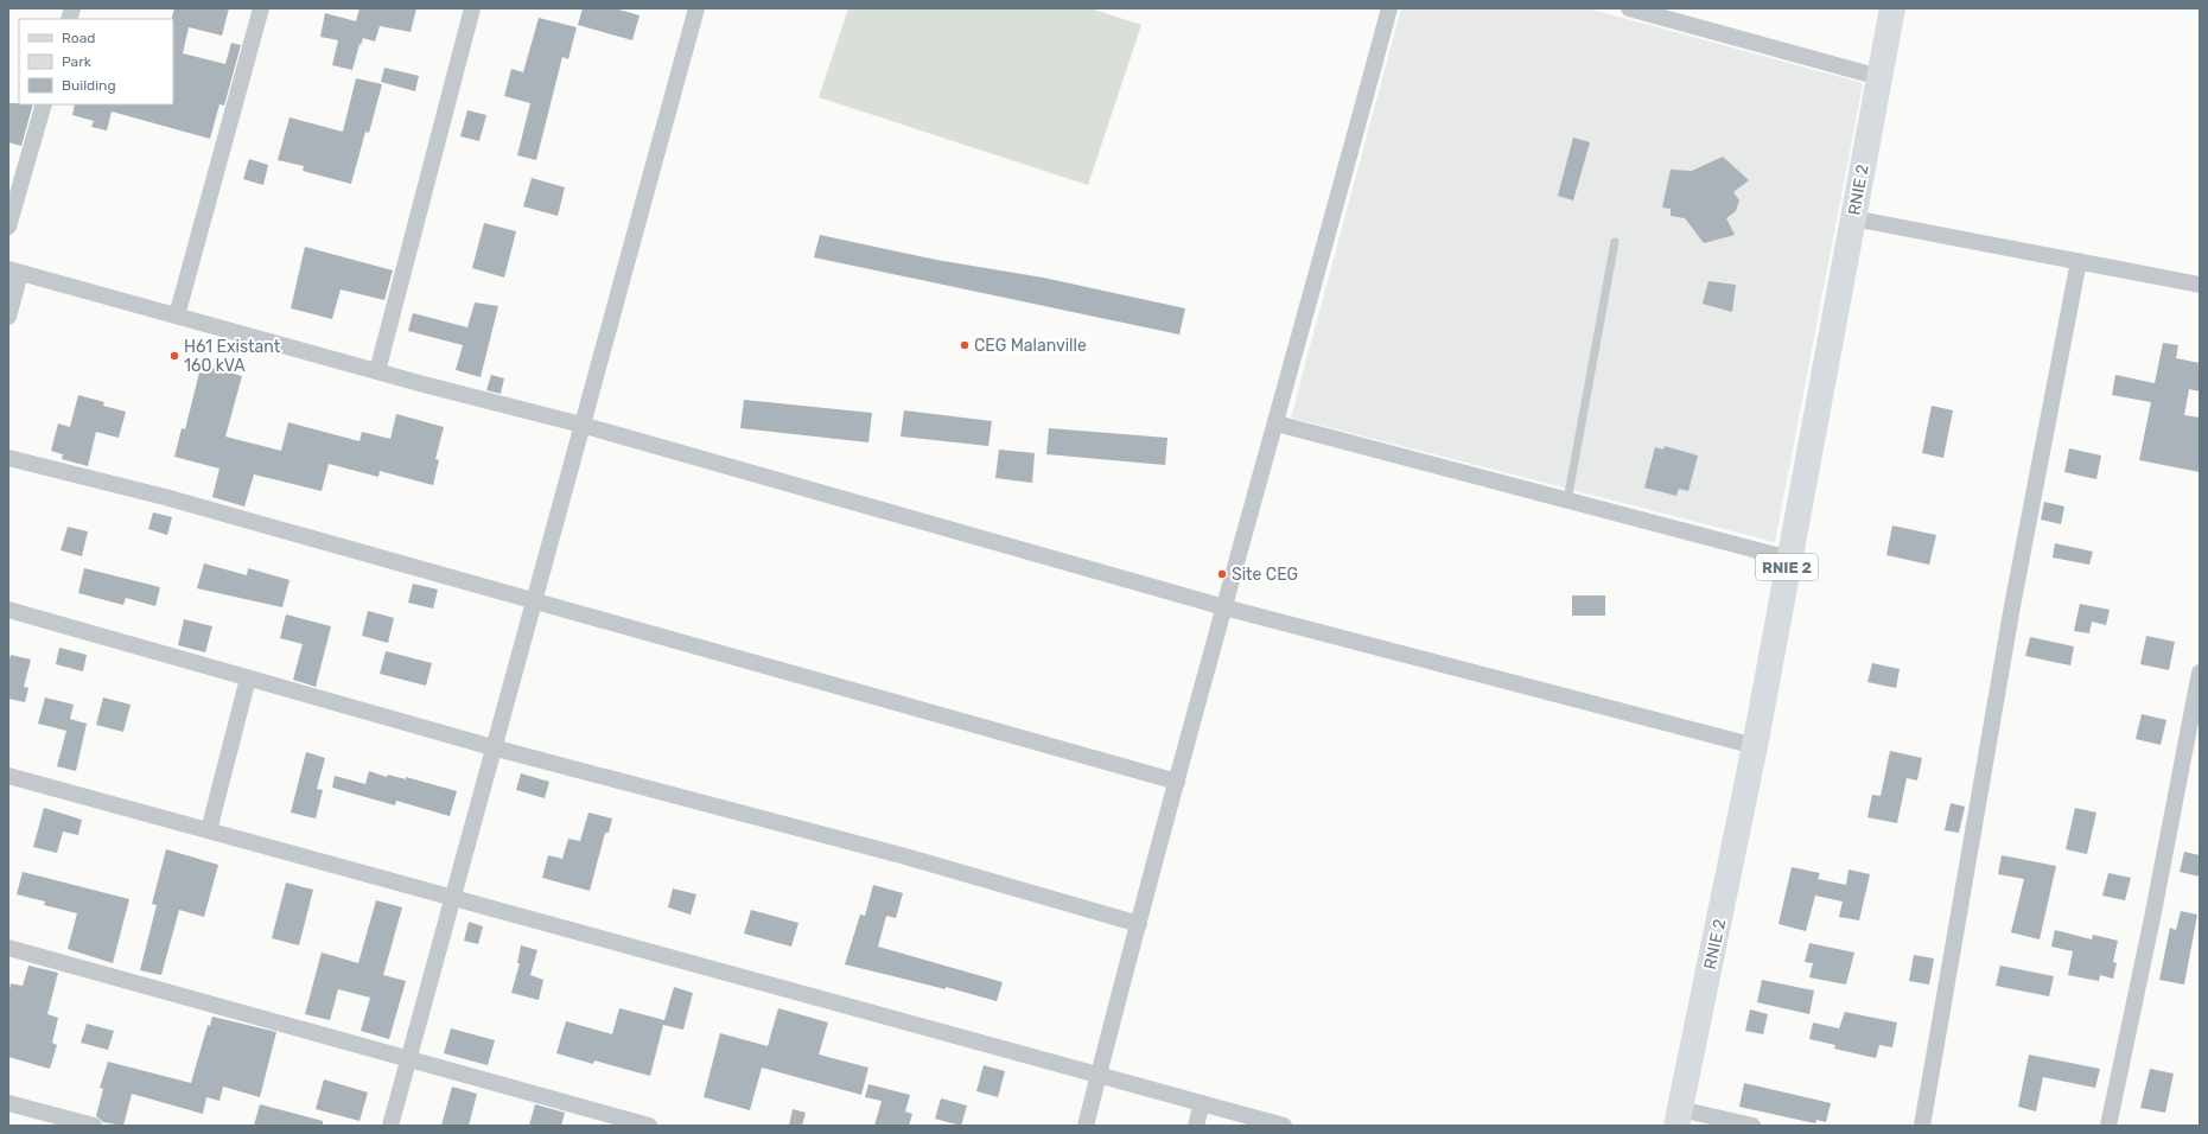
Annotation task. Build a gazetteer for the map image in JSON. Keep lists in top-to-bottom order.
{
  "streets": {
    "main road": ["RNIE 2"]
  },
  "places": ["CEG Malanville", "H61 Existant 160 kVA", "Site CEG"],
  "legend": ["Road", "Park", "Building"]
}
